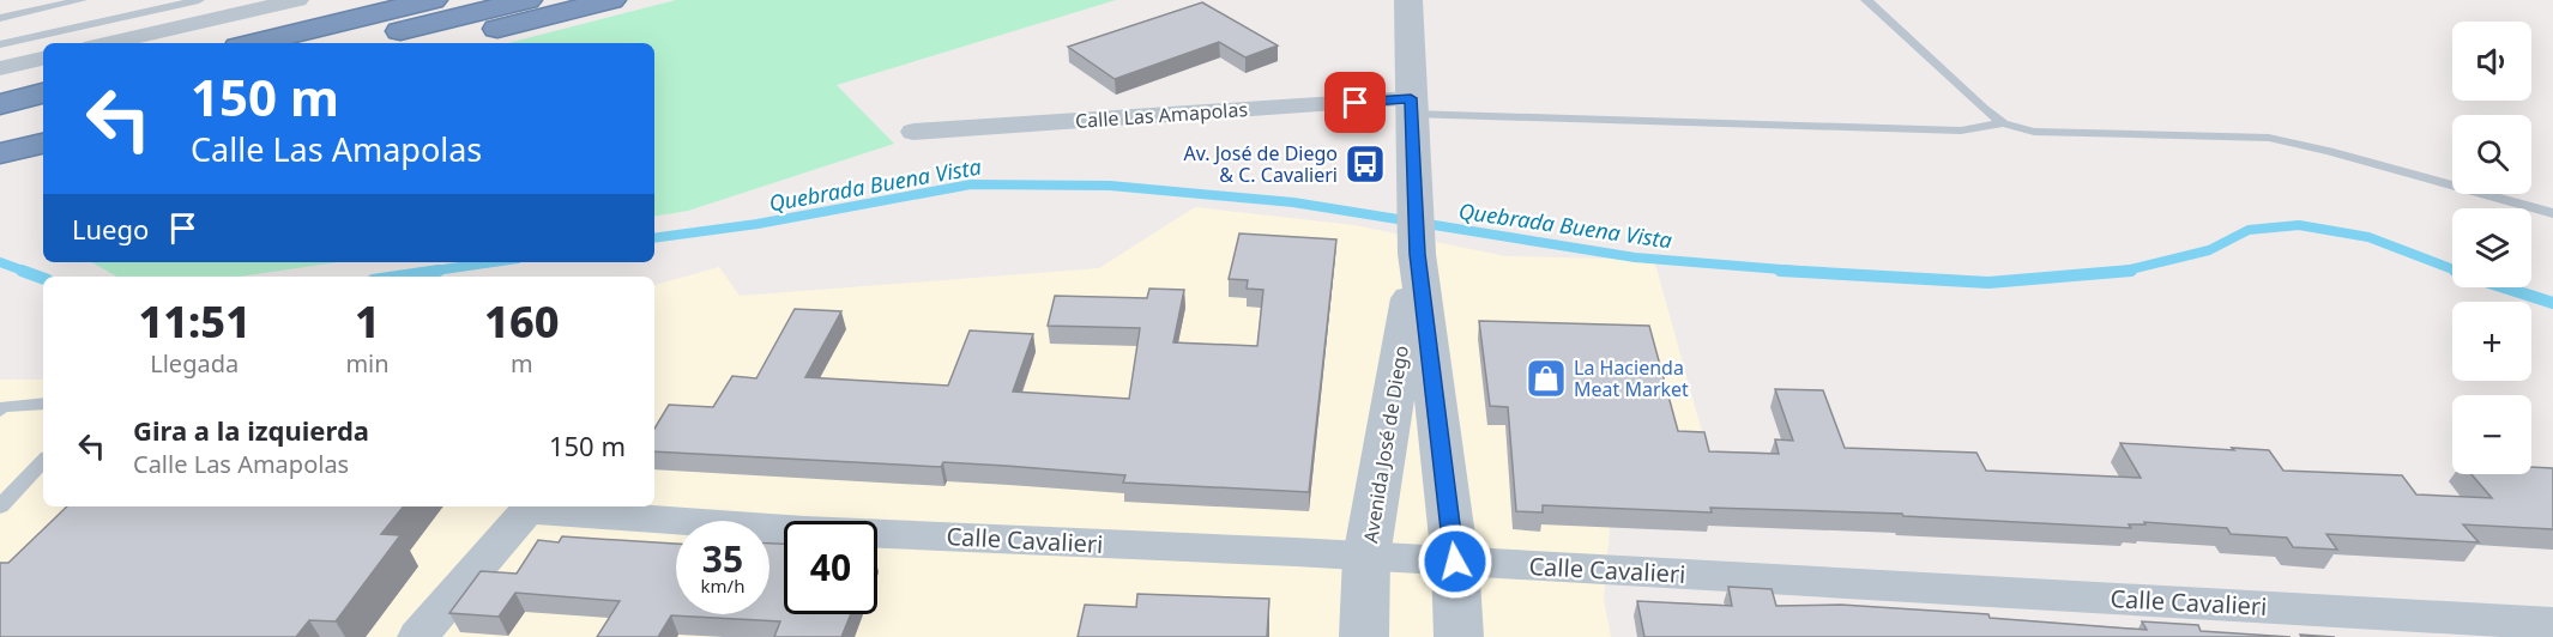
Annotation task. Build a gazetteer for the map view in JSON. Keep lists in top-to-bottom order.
{
  "streets": {
    "street": ["Calle Las Amapolas", "Avenida José de Diego", "Calle Cavalieri"]
  },
  "crossings": [
    ["Calle Las Amapolas", "Avenida José de Diego"],
    ["Avenida José de Diego", "Calle Cavalieri"]
  ],
  "water": ["Quebrada Buena Vista"],
  "places": {
    "bus stop": ["Av. José de Diego & C. Cavalieri"],
    "shop": ["La Hacienda Meat Market"]
  },
  "page": {
    "map_buttons": ["+", "−"],
    "turn": ["150 m", "Calle Las Amapolas"],
    "then": "Luego",
    "eta": [
      "11:51",
      "Llegada",
      "1",
      "min",
      "160",
      "m"
    ],
    "list": [
      {
        "name": "Gira a la izquierda",
        "note": "Calle Las Amapolas",
        "value": "150 m"
      }
    ],
    "speed": "35 km/h",
    "limit": "40"
  }
}
